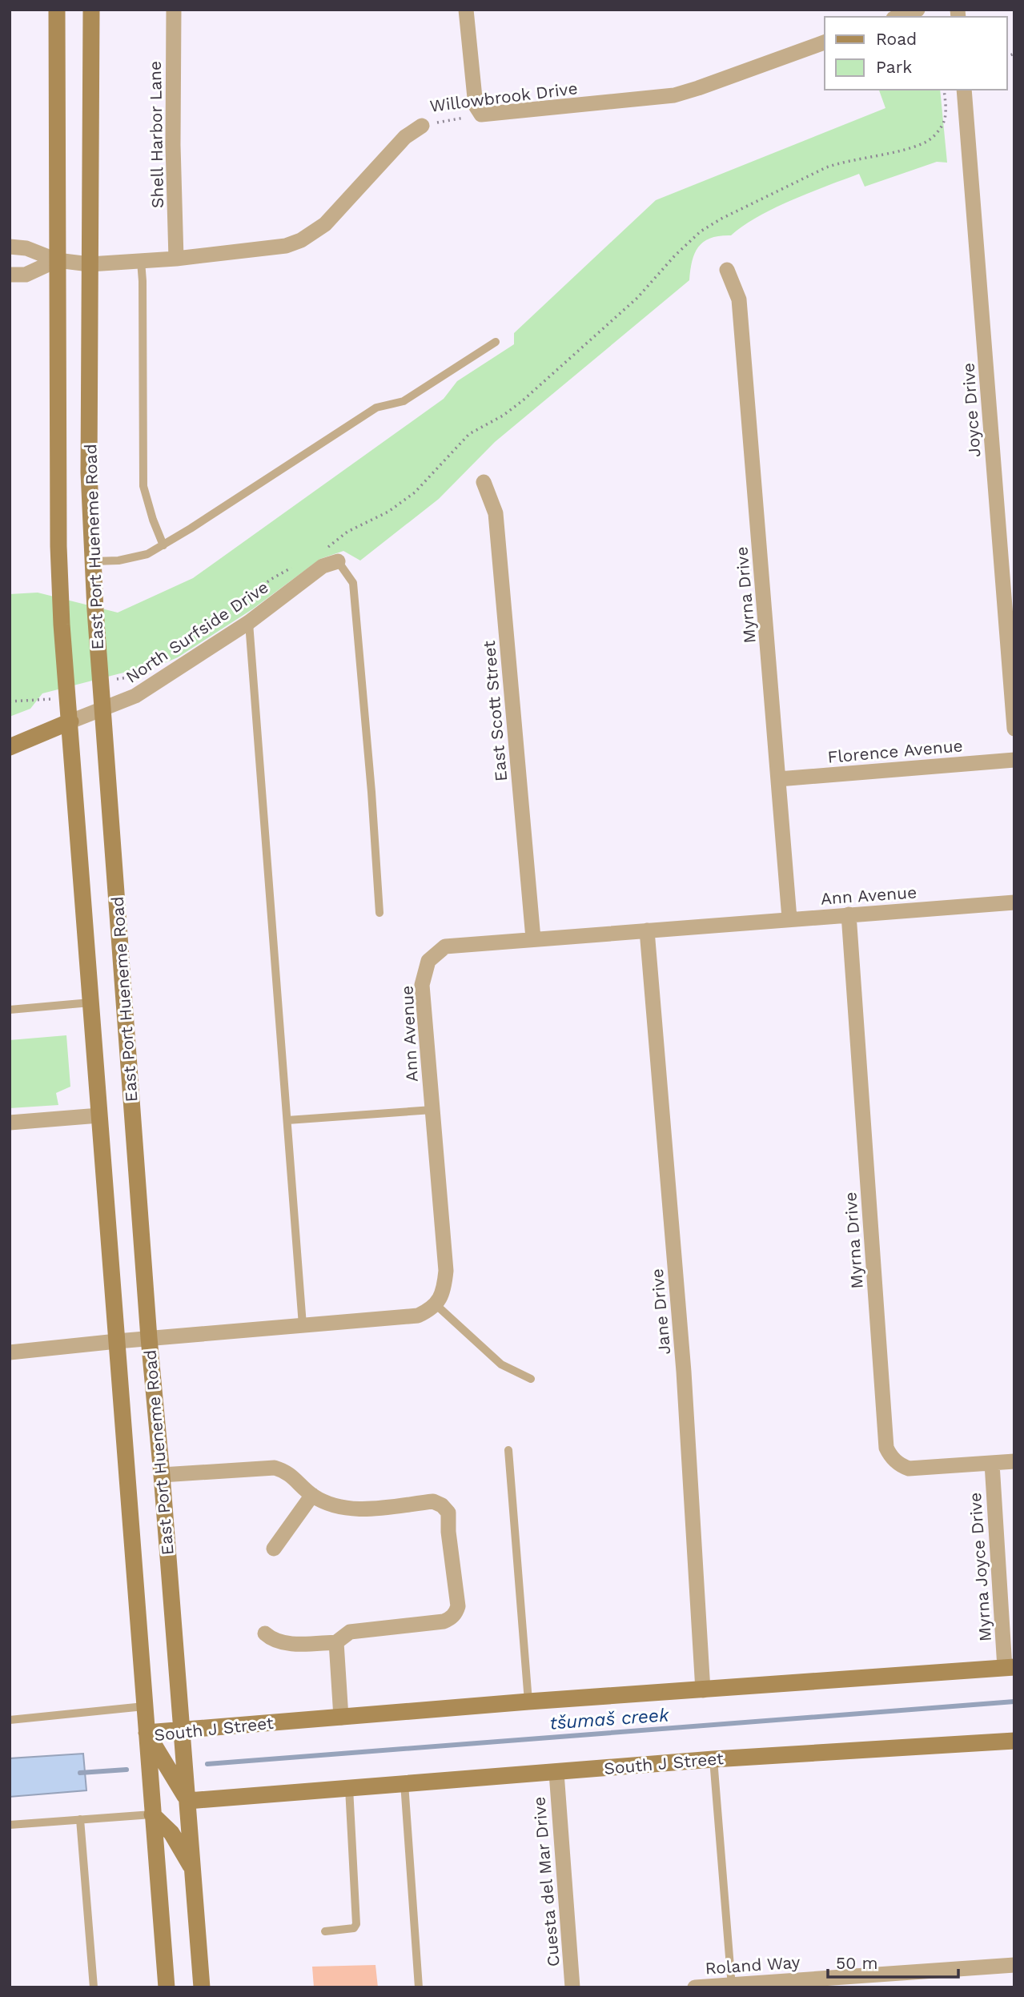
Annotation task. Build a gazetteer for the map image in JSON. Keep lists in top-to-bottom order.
{
  "streets": {
    "main road": ["East Port Hueneme Road", "South J Street"],
    "street": [
      "Willowbrook Drive",
      "Shell Harbor Lane",
      "Joyce Drive",
      "Myrna Drive",
      "North Surfside Drive",
      "East Scott Street",
      "Florence Avenue",
      "Ann Avenue",
      "Jane Drive",
      "Myrna Joyce Drive",
      "Cuesta del Mar Drive",
      "Roland Way"
    ]
  },
  "crossings": [
    ["Willowbrook Drive", "Shell Harbor Lane"],
    ["Willowbrook Drive", "East Port Hueneme Road"],
    ["East Port Hueneme Road", "North Surfside Drive"],
    ["East Port Hueneme Road", "South J Street"],
    ["Myrna Drive", "Florence Avenue"],
    ["Myrna Drive", "Ann Avenue"],
    ["Myrna Drive", "Myrna Joyce Drive"],
    ["East Scott Street", "Ann Avenue"],
    ["Ann Avenue", "Jane Drive"],
    ["Jane Drive", "South J Street"],
    ["Myrna Joyce Drive", "South J Street"],
    ["South J Street", "Cuesta del Mar Drive"]
  ],
  "water": ["tšumaš creek"],
  "legend": ["Road", "Park"],
  "scale_bar": "50 m"
}
